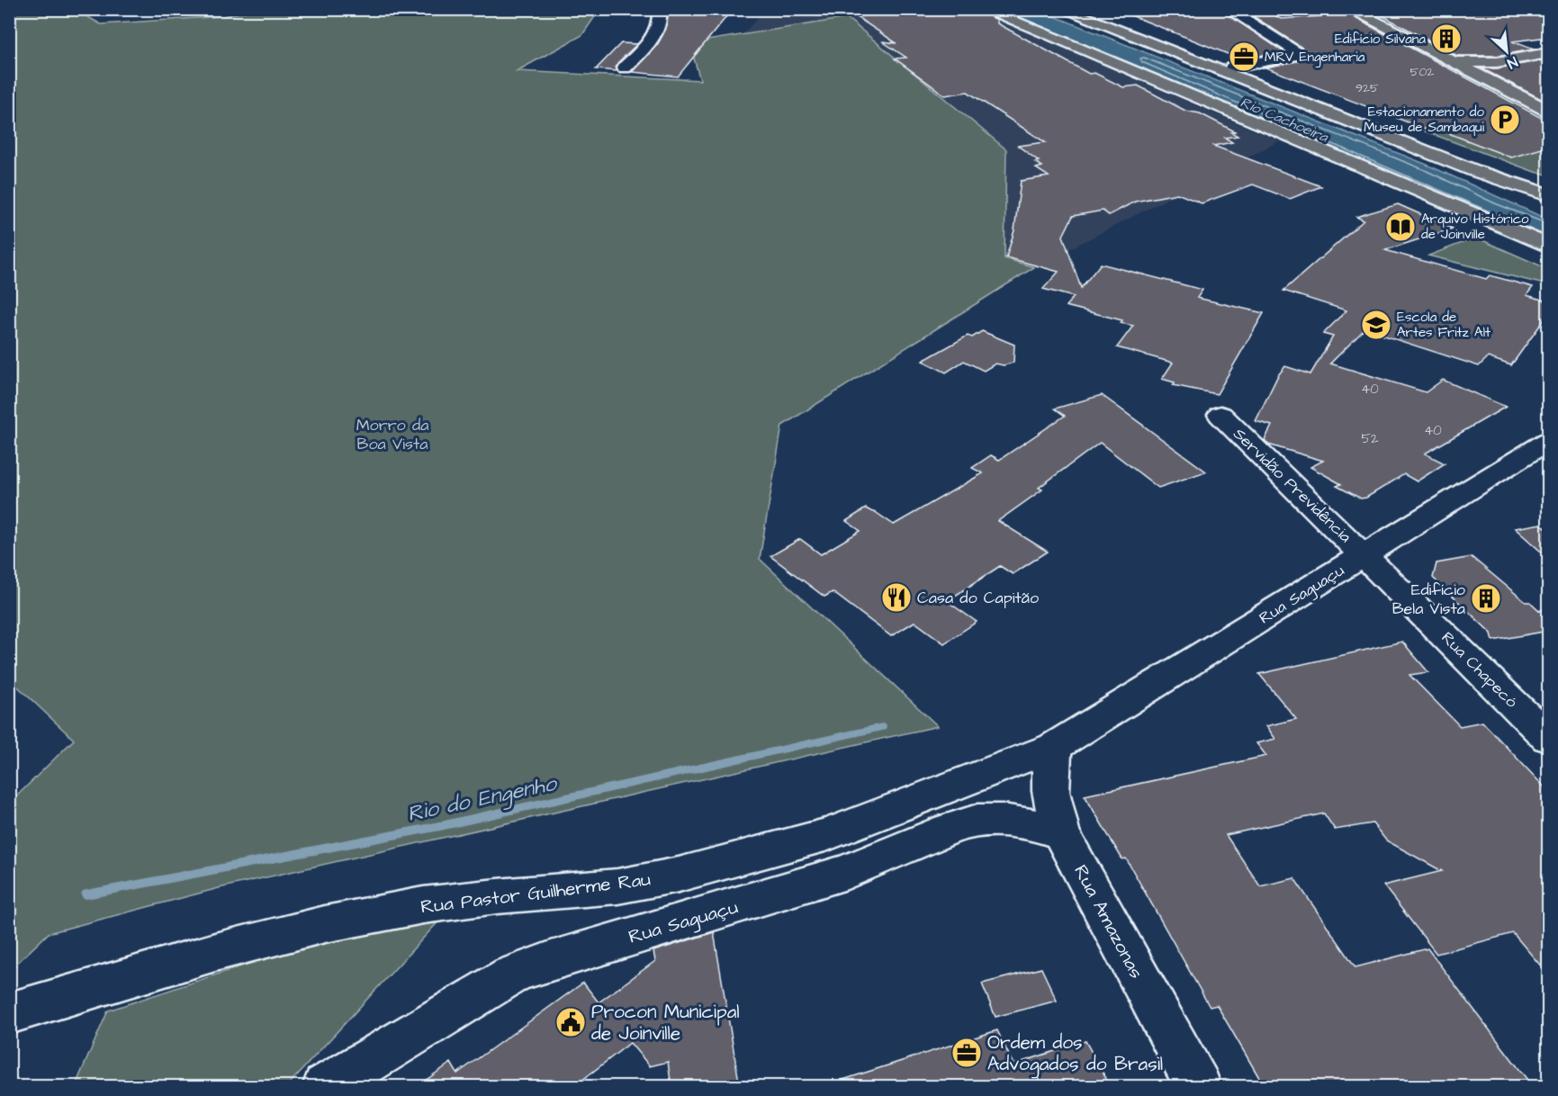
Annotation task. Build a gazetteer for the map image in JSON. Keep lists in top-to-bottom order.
{
  "streets": {
    "street": [
      "Servidão Previdência",
      "Rua Saguaçu",
      "Rua Chapecó",
      "Rua Pastor Guilherme Rau",
      "Rua Amazonas"
    ]
  },
  "crossings": [
    ["Servidão Previdência", "Rua Saguaçu"],
    ["Servidão Previdência", "Rua Chapecó"],
    ["Rua Saguaçu", "Rua Chapecó"],
    ["Rua Saguaçu", "Rua Pastor Guilherme Rau"],
    ["Rua Saguaçu", "Rua Amazonas"],
    ["Rua Pastor Guilherme Rau", "Rua Amazonas"]
  ],
  "water": ["Rio Cachoeira", "Rio do Engenho"],
  "parks": ["Morro da Boa Vista"],
  "places": {
    "building": ["Edifício Silvana", "Edifício Bela Vista"],
    "office": ["MRV Engenharia", "Ordem dos Advogados do Brasil"],
    "parking": ["Estacionamento do Museu de Sambaqui"],
    "library": ["Arquivo Histórico de Joinville"],
    "school or university": ["Escola de Artes Fritz Alt"],
    "restaurant": ["Casa do Capitão"],
    "public building": ["Procon Municipal de Joinville"]
  },
  "house_numbers": [
    "502",
    "925",
    "40",
    "40",
    "52"
  ],
  "north": "bottom right"
}
